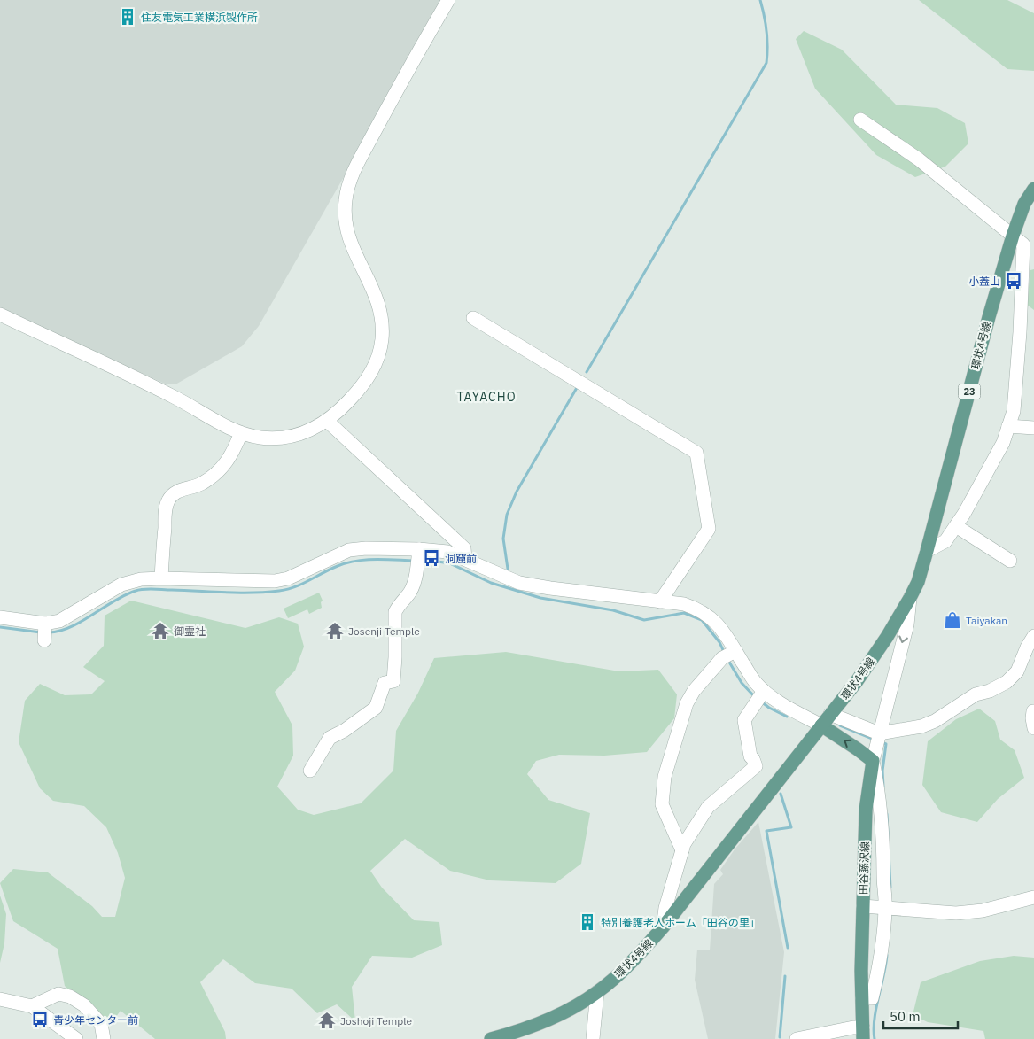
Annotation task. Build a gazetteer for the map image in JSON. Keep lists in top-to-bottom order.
{
  "streets": {
    "main road": ["環状4号線", "23", "田谷藤沢線"]
  },
  "districts": ["TAYACHO"],
  "places": {
    "building": ["住友電気工業横浜製作所", "特別養護老人ホーム「田谷の里」"],
    "bus stop": ["小蓋山", "洞窟前", "青少年センター前"],
    "shop": ["Taiyakan"],
    "temple": ["御霊社", "Josenji Temple", "Joshoji Temple"]
  },
  "scale_bar": "50 m"
}
